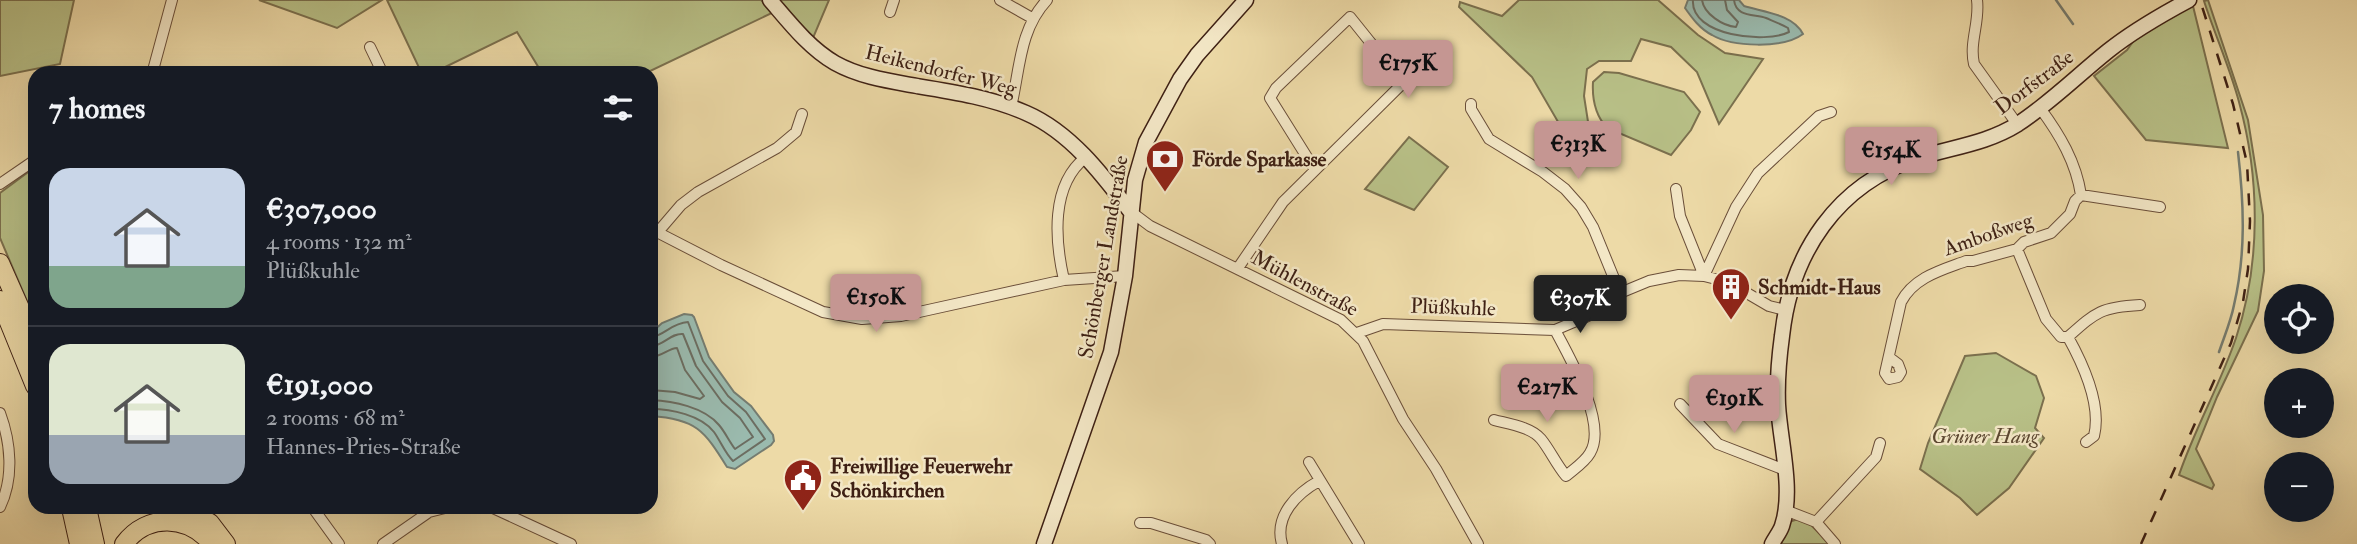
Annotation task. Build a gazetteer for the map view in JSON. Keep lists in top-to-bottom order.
{
  "streets": {
    "street": [
      "Heikendorfer Weg",
      "Dorfstraße",
      "Amboßweg",
      "Schönberger Landstraße",
      "Mühlenstraße",
      "Plüßkuhle"
    ]
  },
  "crossings": [
    ["Heikendorfer Weg", "Schönberger Landstraße"],
    ["Heikendorfer Weg", "Mühlenstraße"],
    ["Dorfstraße", "Plüßkuhle"],
    ["Schönberger Landstraße", "Mühlenstraße"],
    ["Mühlenstraße", "Plüßkuhle"]
  ],
  "parks": ["Grüner Hang"],
  "places": {
    "bank": ["Förde Sparkasse"],
    "building": ["Schmidt-Haus"],
    "public building": ["Freiwillige Feuerwehr Schönkirchen"]
  },
  "page": {
    "price": [
      "€175K",
      "€313K",
      "€154K",
      "€150K",
      "€307K",
      "€217K",
      "€191K"
    ],
    "heading": "7 homes",
    "list": [
      {
        "name": "€307,000",
        "note": "4 rooms · 132 m² · Plüßkuhle"
      },
      {
        "name": "€191,000",
        "note": "2 rooms · 68 m² · Hannes-Pries-Straße"
      }
    ],
    "map_buttons": ["+", "−"]
  }
}
